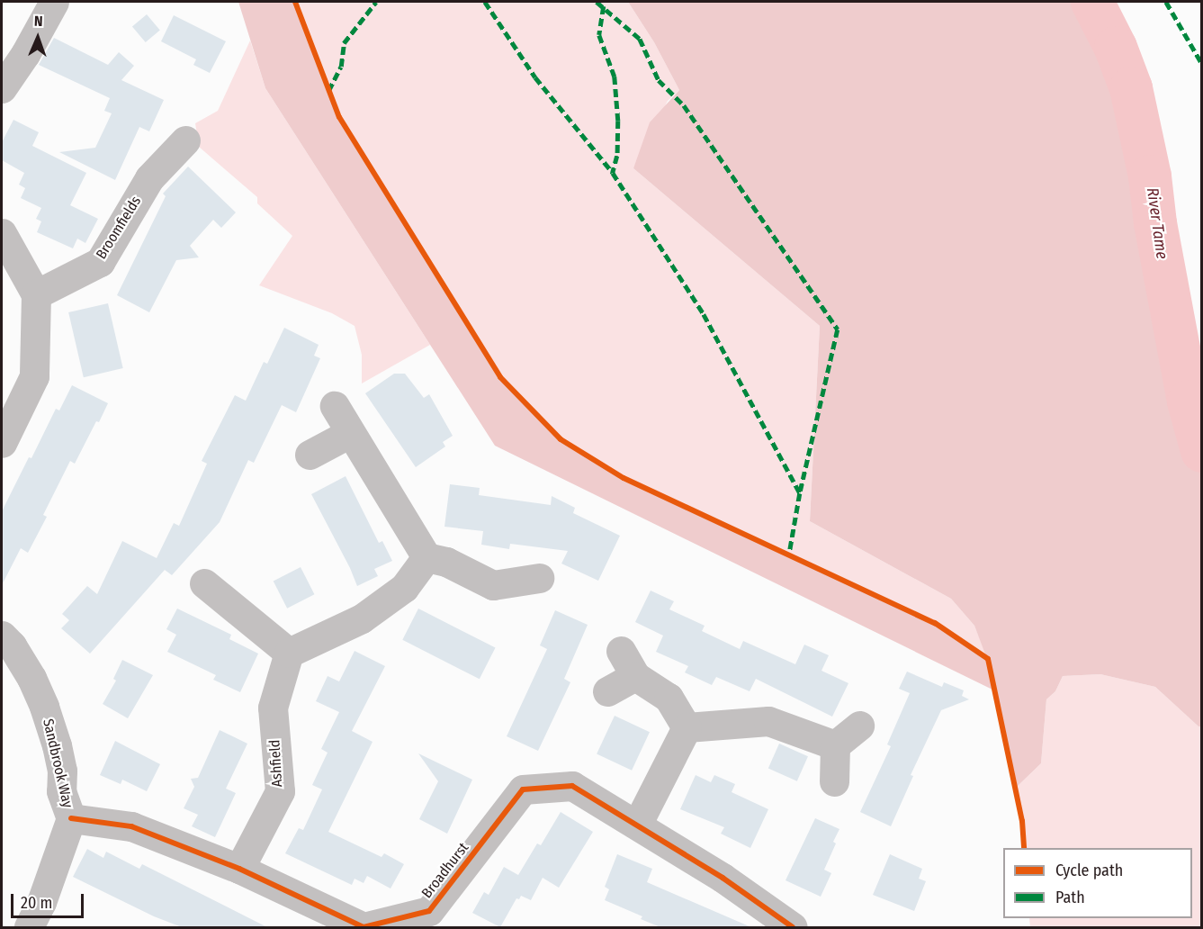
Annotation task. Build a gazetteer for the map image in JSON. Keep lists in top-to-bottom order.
{
  "streets": {
    "street": [
      "Broomfields",
      "Sandbrook Way",
      "Ashfield",
      "Broadhurst"
    ]
  },
  "crossings": [
    ["Sandbrook Way", "Broadhurst"],
    ["Ashfield", "Broadhurst"]
  ],
  "water": ["River Tame"],
  "legend": ["Cycle path", "Path"],
  "scale_bar": "20 m",
  "north": "top"
}
